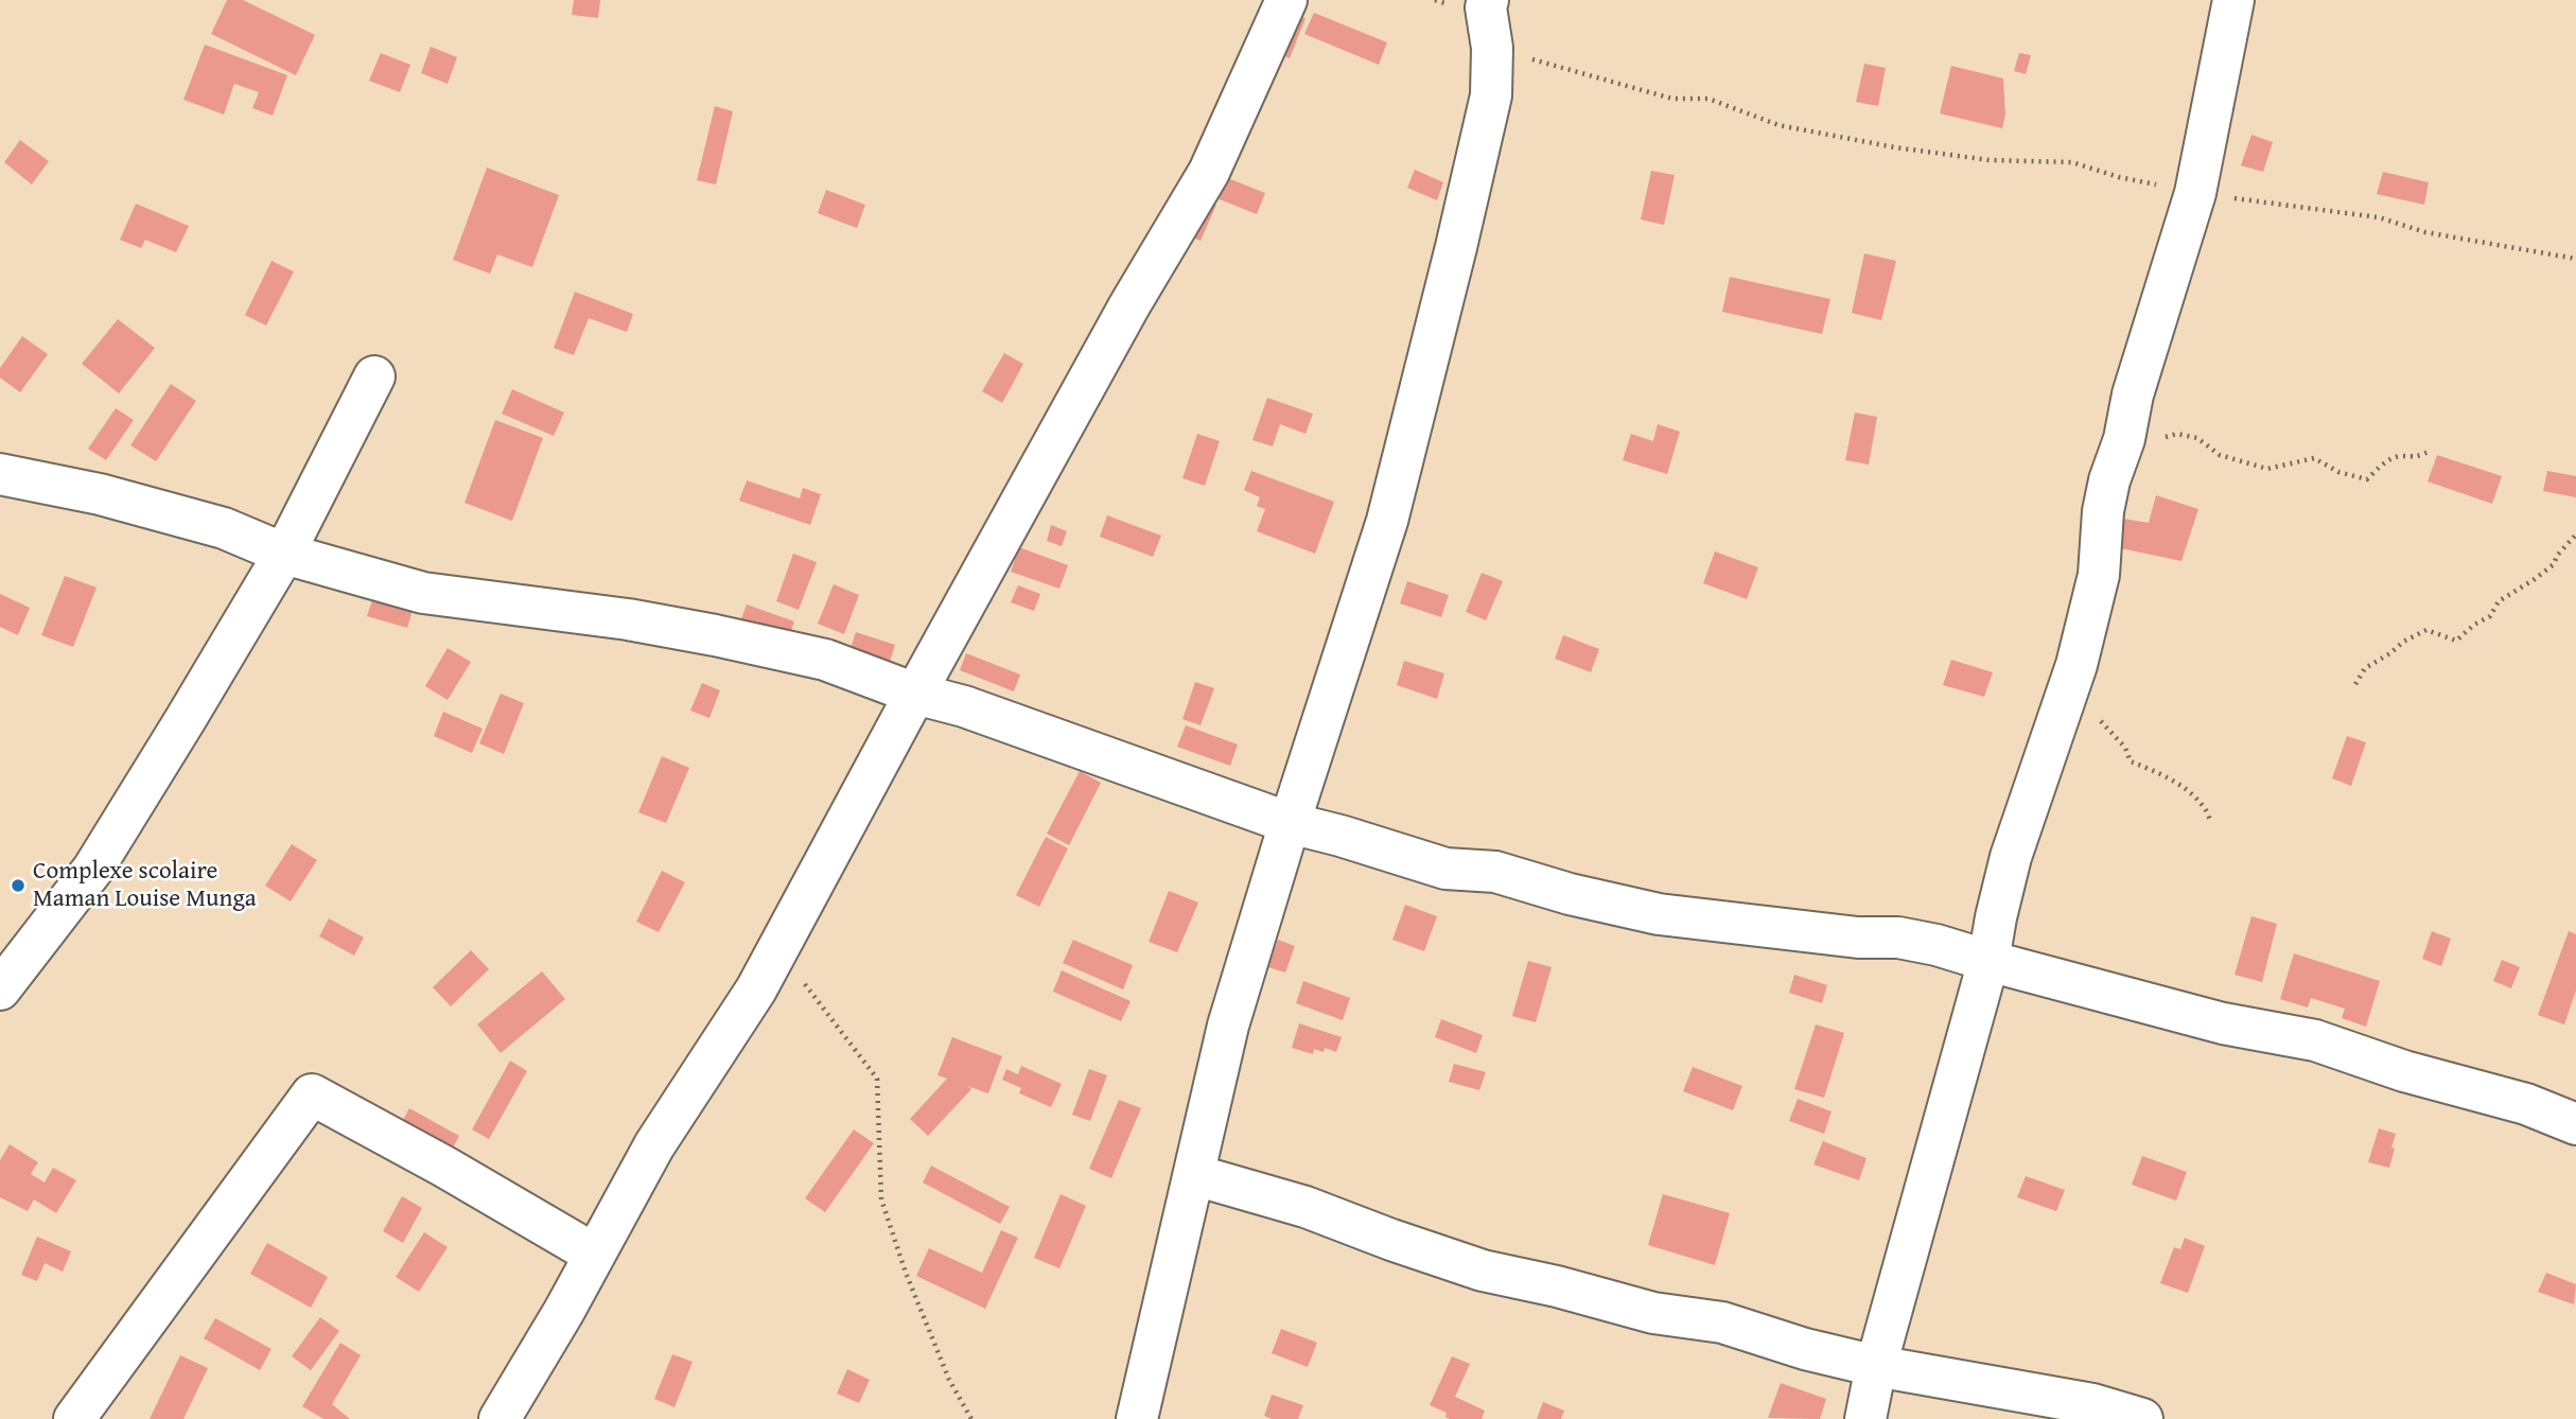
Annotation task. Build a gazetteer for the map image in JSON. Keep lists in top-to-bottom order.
{
  "places": ["Complexe scolaire Maman Louise Munga"]
}
